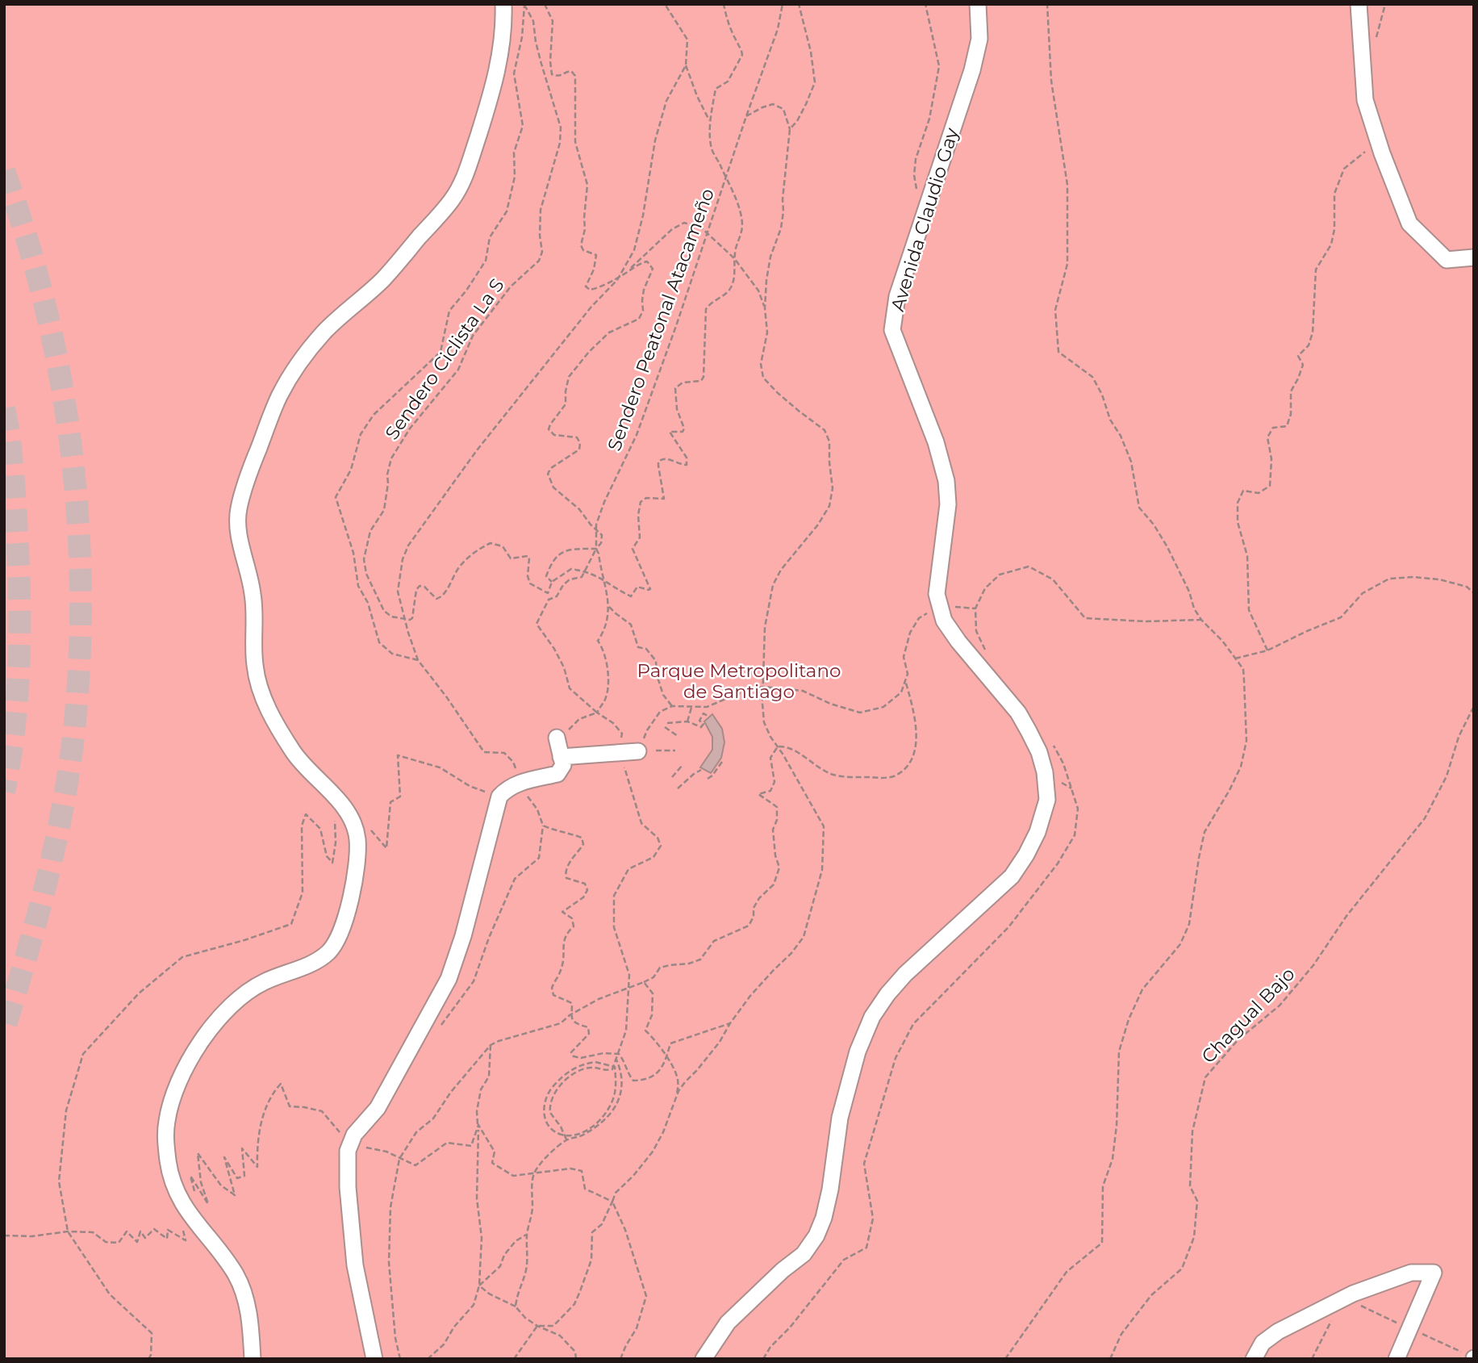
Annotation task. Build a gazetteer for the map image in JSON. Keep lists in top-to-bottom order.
{
  "streets": {
    "street": ["Avenida Claudio Gay"],
    "path": ["Sendero Peatonal Atacameño", "Sendero Ciclista La S", "Chagual Bajo"]
  },
  "parks": ["Parque Metropolitano de Santiago"]
}
